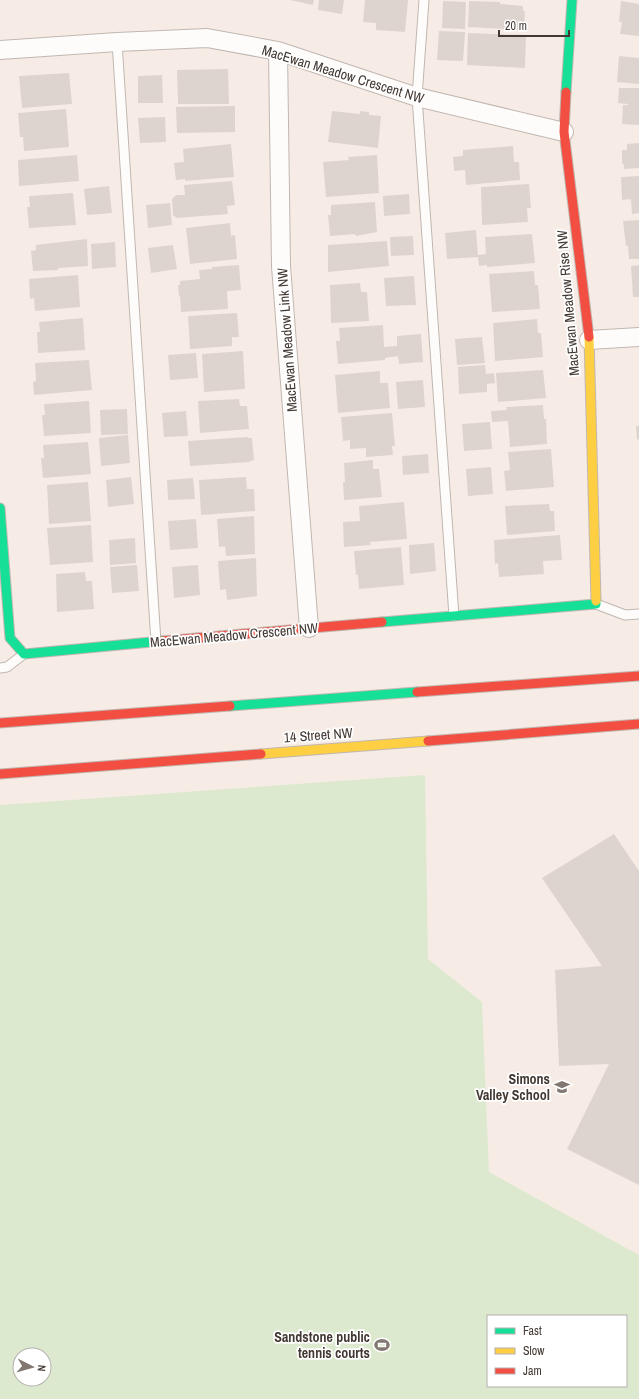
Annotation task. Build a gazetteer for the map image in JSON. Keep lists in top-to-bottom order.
{
  "streets": {
    "street": [
      "MacEwan Meadow Crescent NW",
      "MacEwan Meadow Rise NW",
      "MacEwan Meadow Link NW",
      "14 Street NW"
    ]
  },
  "crossings": [
    ["MacEwan Meadow Crescent NW", "MacEwan Meadow Rise NW"],
    ["MacEwan Meadow Crescent NW", "MacEwan Meadow Link NW"]
  ],
  "places": {
    "school or university": ["Simons Valley School"],
    "sports": ["Sandstone public tennis courts"]
  },
  "legend": ["Fast", "Slow", "Jam"],
  "scale_bar": "20 m",
  "north": "right"
}
